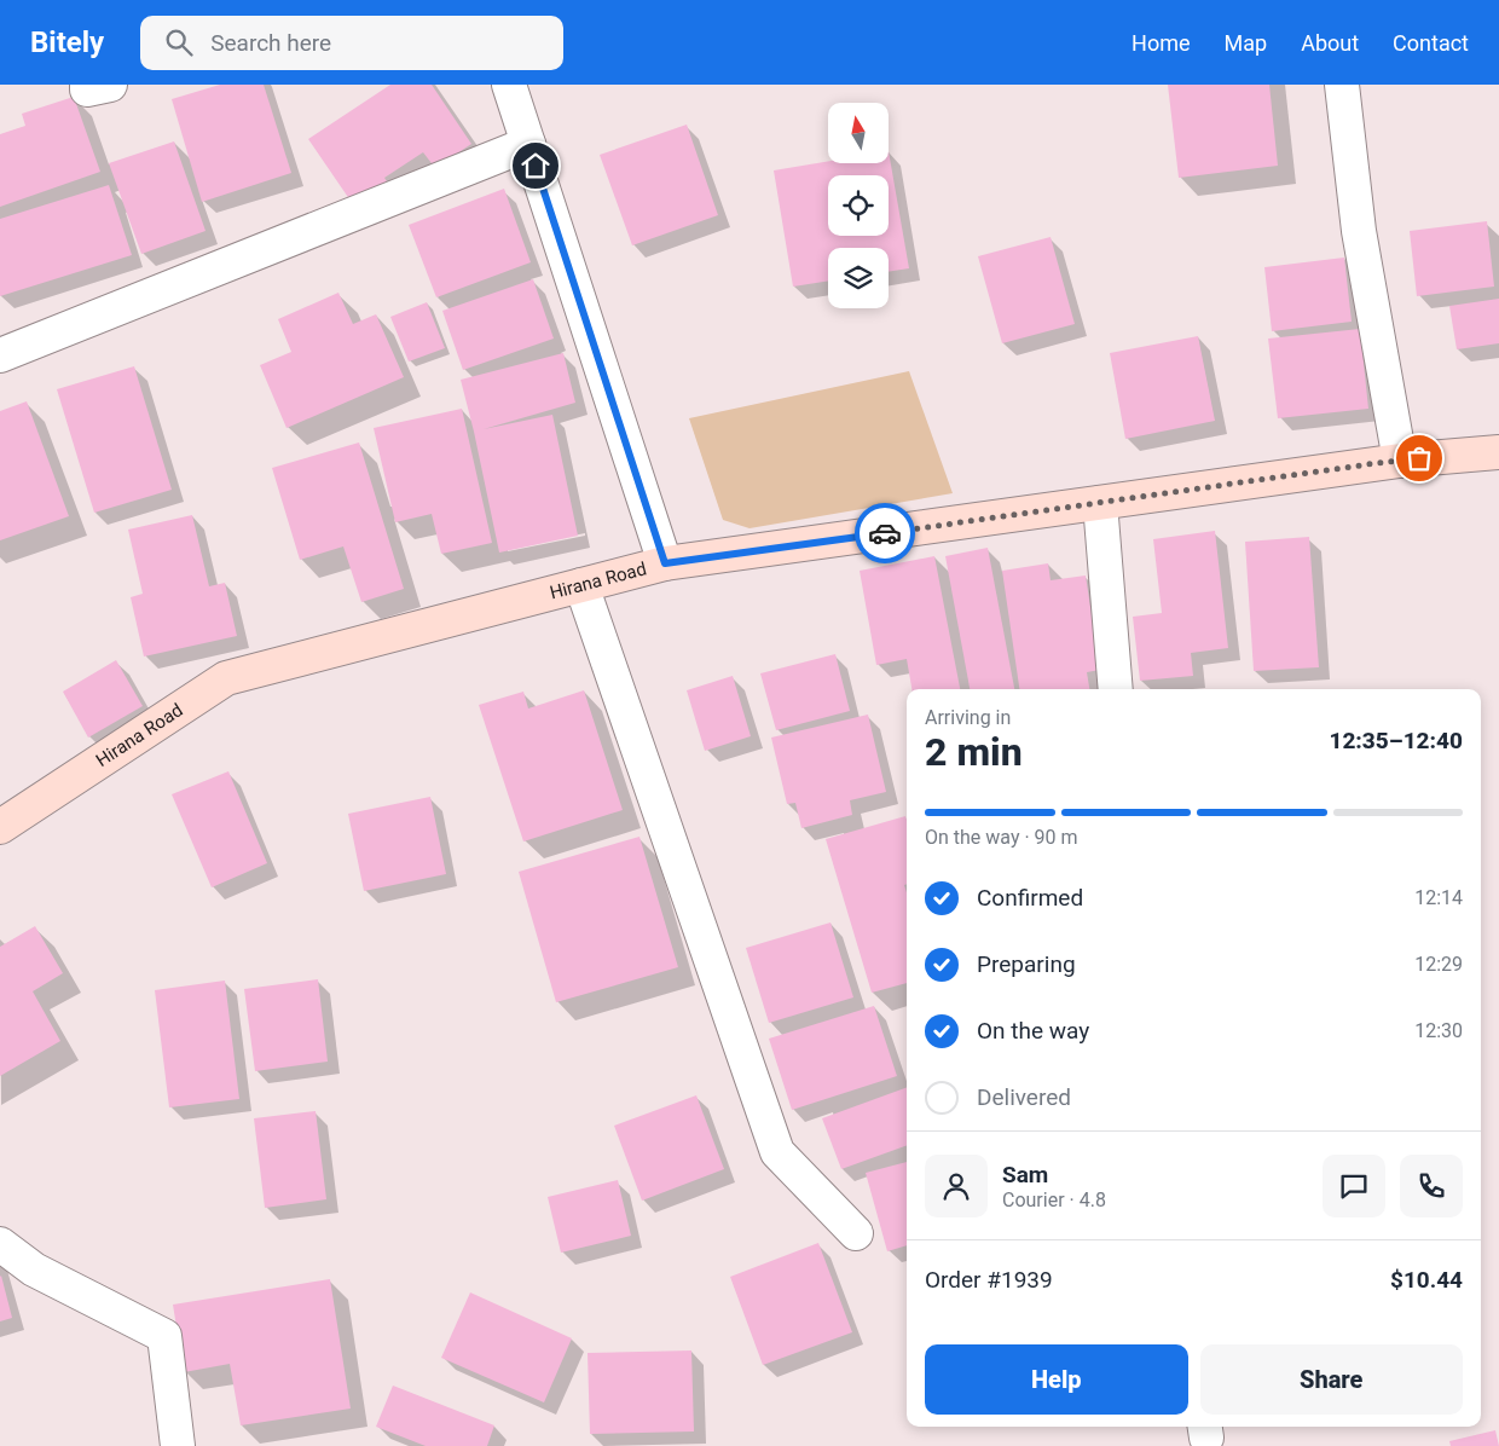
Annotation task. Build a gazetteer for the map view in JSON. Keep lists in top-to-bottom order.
{
  "streets": {
    "street": ["Hirana Road"]
  },
  "north": "top",
  "page": {
    "header": "Bitely",
    "search": "Search here",
    "nav": [
      "Home",
      "Map",
      "About",
      "Contact"
    ],
    "heading": ["2 min", "Arriving in", "12:35–12:40"],
    "panel": [
      "Sam",
      "Courier · 4.8",
      "Order #1939",
      "$10.44"
    ],
    "bar": "On the way · 90 m",
    "list": [
      ["Confirmed", "12:14"],
      ["Preparing", "12:29"],
      ["On the way", "12:30"],
      "Delivered"
    ],
    "buttons": ["Help", "Share"]
  }
}
